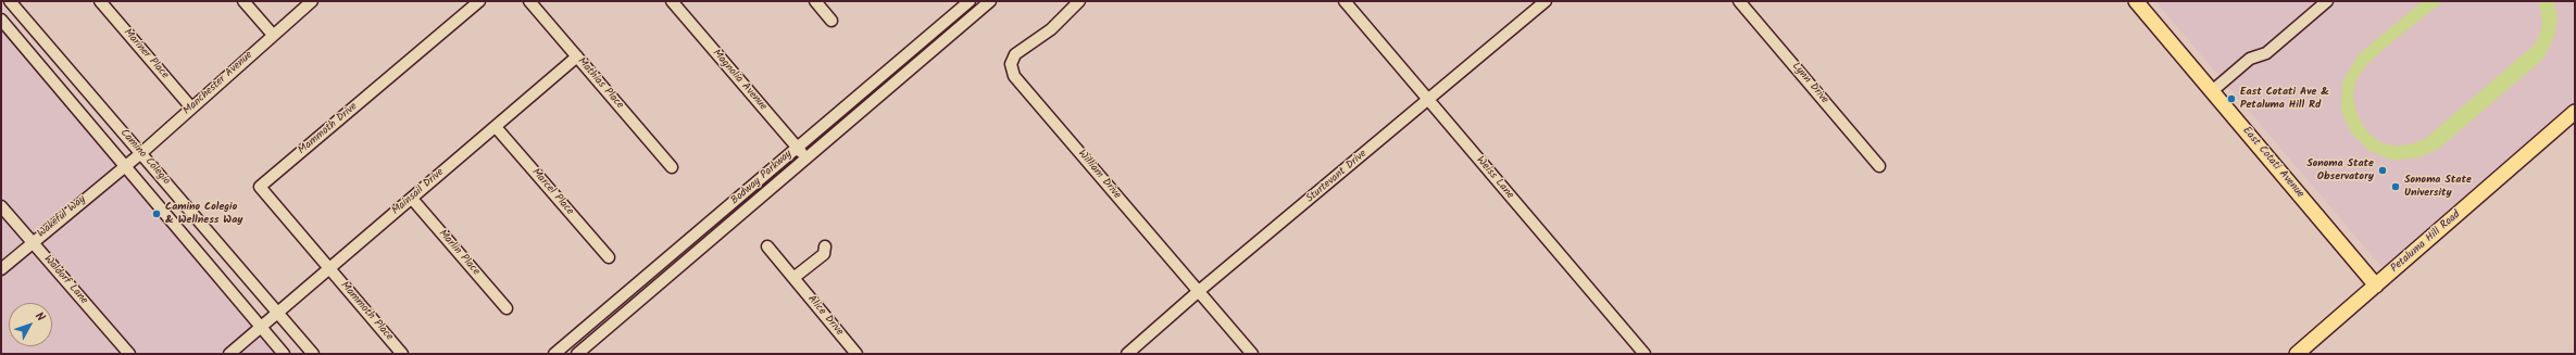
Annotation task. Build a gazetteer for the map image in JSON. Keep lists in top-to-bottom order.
{
  "streets": {
    "main road": ["East Cotati Avenue", "Petaluma Hill Road"],
    "street": [
      "Mariner Place",
      "Magnolia Avenue",
      "Manchester Avenue",
      "Mathias Place",
      "Lynn Drive",
      "Mammoth Drive",
      "Camino Colegio",
      "William Drive",
      "Sturtevant Drive",
      "Bodway Parkway",
      "Weiss Lane",
      "Mainsail Drive",
      "Marcel Place",
      "Wakeful Way",
      "Marlin Place",
      "Waldorf Lane",
      "Mammoth Place",
      "Alice Drive"
    ]
  },
  "crossings": [
    ["Mariner Place", "Manchester Avenue"],
    ["Magnolia Avenue", "Bodway Parkway"],
    ["Manchester Avenue", "Camino Colegio"],
    ["Manchester Avenue", "Wakeful Way"],
    ["Mathias Place", "Mainsail Drive"],
    ["Mammoth Drive", "Mainsail Drive"],
    ["Mammoth Drive", "Mammoth Place"],
    ["Camino Colegio", "Mainsail Drive"],
    ["Camino Colegio", "Wakeful Way"],
    ["East Cotati Avenue", "Petaluma Hill Road"],
    ["William Drive", "Sturtevant Drive"],
    ["Sturtevant Drive", "Weiss Lane"],
    ["Mainsail Drive", "Marcel Place"],
    ["Mainsail Drive", "Marlin Place"],
    ["Mainsail Drive", "Mammoth Place"],
    ["Wakeful Way", "Waldorf Lane"]
  ],
  "places": [
    "East Cotati Ave & Petaluma Hill Rd",
    "Sonoma State Observatory",
    "Sonoma State University",
    "Camino Colegio & Wellness Way"
  ],
  "north": "top right"
}
